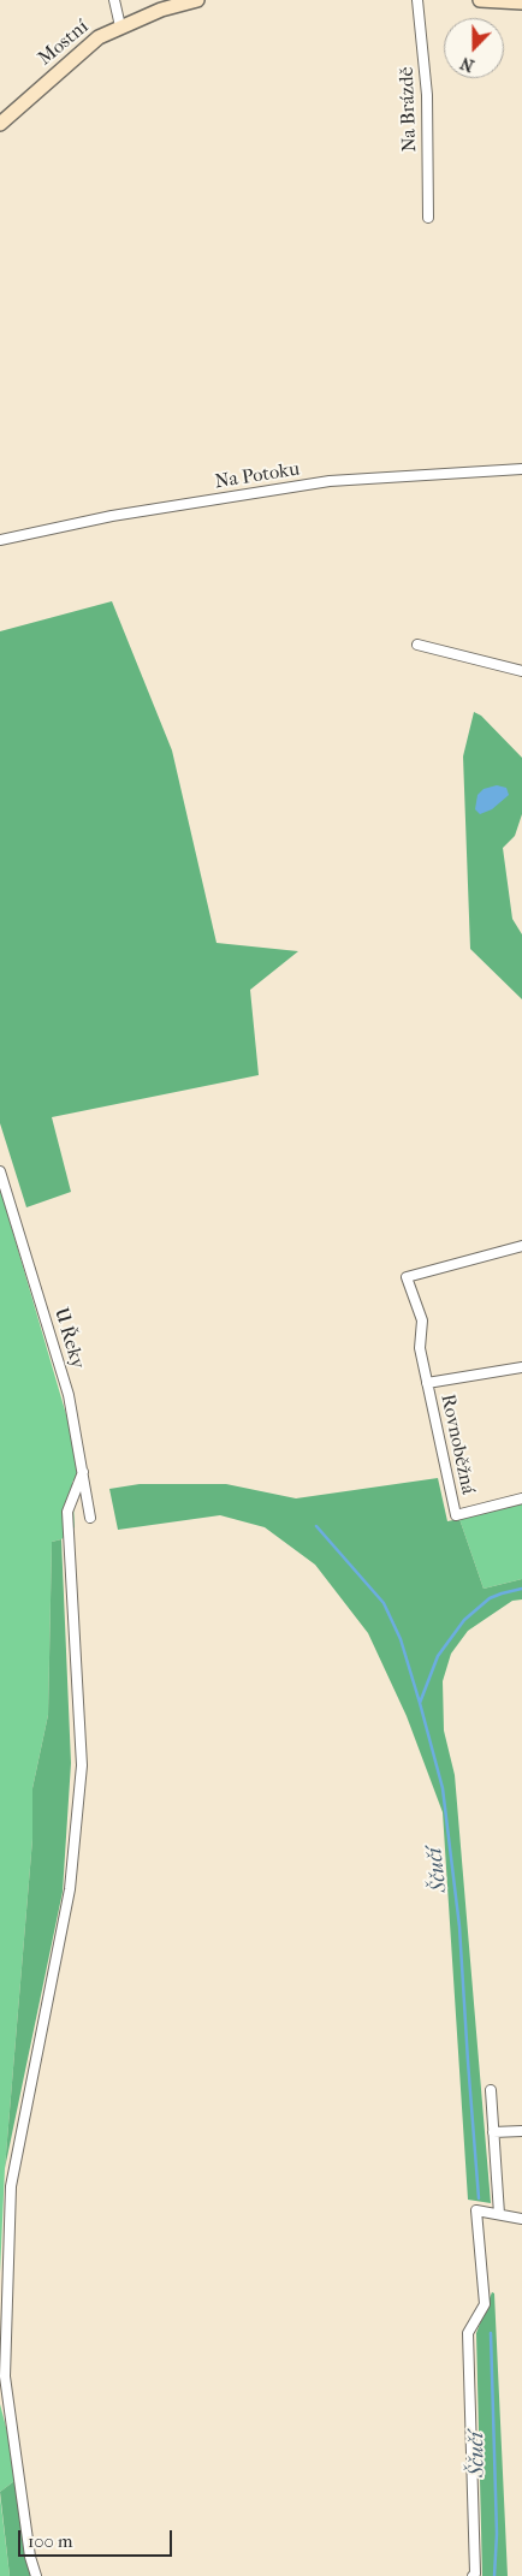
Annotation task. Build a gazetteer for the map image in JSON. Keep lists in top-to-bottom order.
{
  "streets": {
    "main road": ["Mostní"],
    "street": [
      "Na Brázdě",
      "Na Potoku",
      "U Řeky",
      "Rovnoběžná"
    ]
  },
  "water": ["Ščučí"],
  "scale_bar": "100 m",
  "north": "bottom"
}
